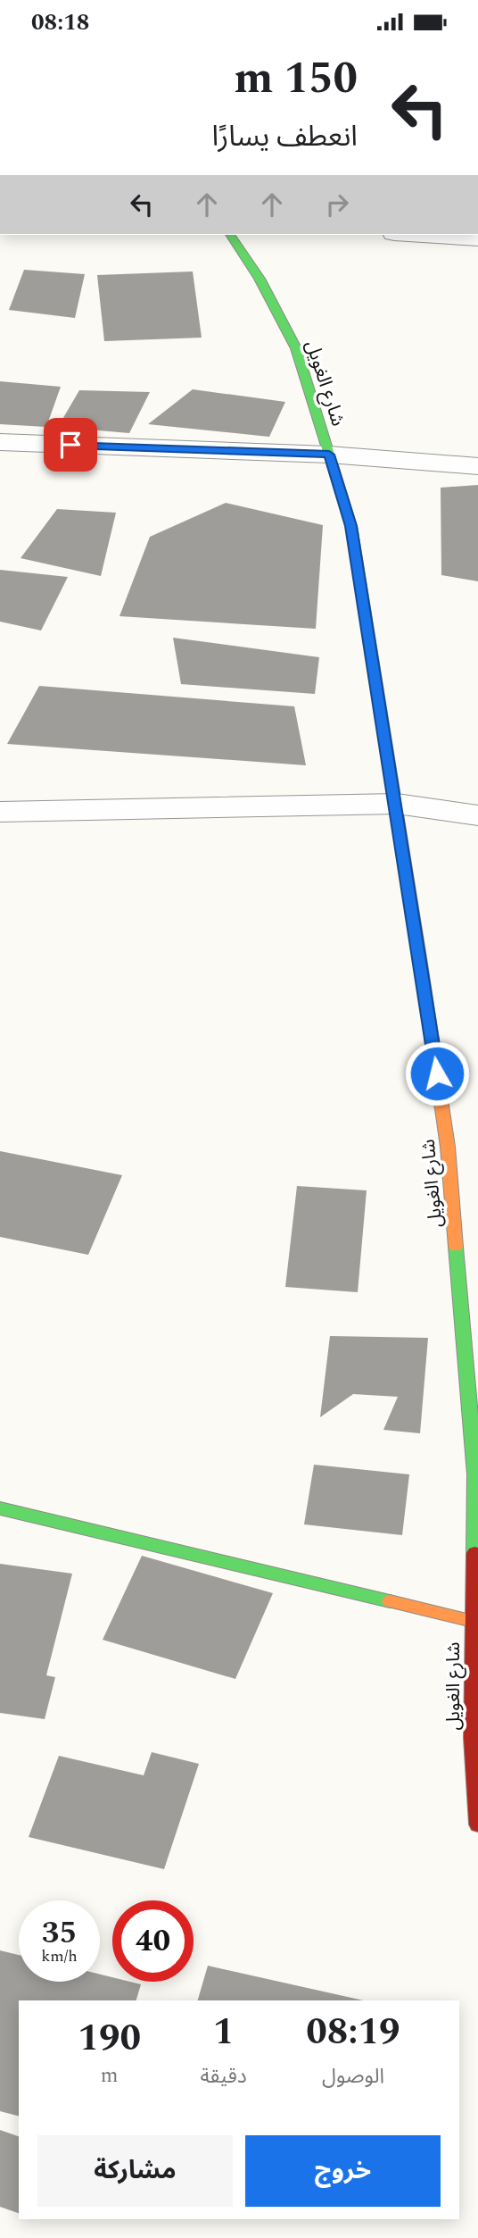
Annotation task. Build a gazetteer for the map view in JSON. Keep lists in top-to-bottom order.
{
  "streets": {
    "street": ["شارع الغويل"]
  },
  "page": {
    "status": "08:18",
    "turn": ["150 m", "انعطف يسارًا"],
    "speed": "35 km/h",
    "limit": "40",
    "eta": [
      "08:19",
      "الوصول",
      "1",
      "دقيقة",
      "190",
      "m"
    ],
    "buttons": ["خروج", "مشاركة"]
  }
}
